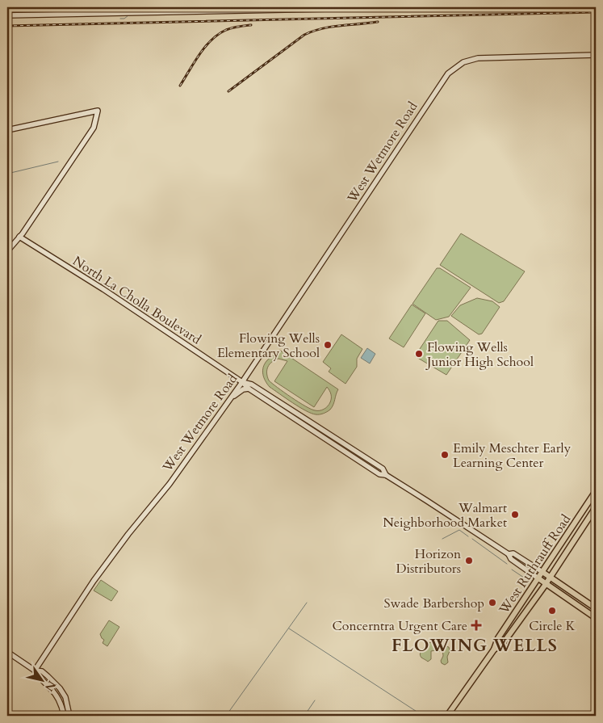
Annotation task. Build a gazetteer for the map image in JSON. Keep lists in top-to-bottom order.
{
  "streets": {
    "main road": ["North La Cholla Boulevard", "West Ruthrauff Road"],
    "street": ["West Wetmore Road"]
  },
  "crossings": [
    ["West Wetmore Road", "North La Cholla Boulevard"],
    ["North La Cholla Boulevard", "West Ruthrauff Road"]
  ],
  "districts": ["FLOWING WELLS"],
  "places": {
    "other": [
      "Flowing Wells Elementary School",
      "Flowing Wells Junior High School",
      "Emily Meschter Early Learning Center",
      "Walmart Neighborhood Market",
      "Horizon Distributors",
      "Swade Barbershop",
      "Circle K"
    ],
    "health": ["Concerntra Urgent Care"]
  },
  "north": "bottom right"
}
